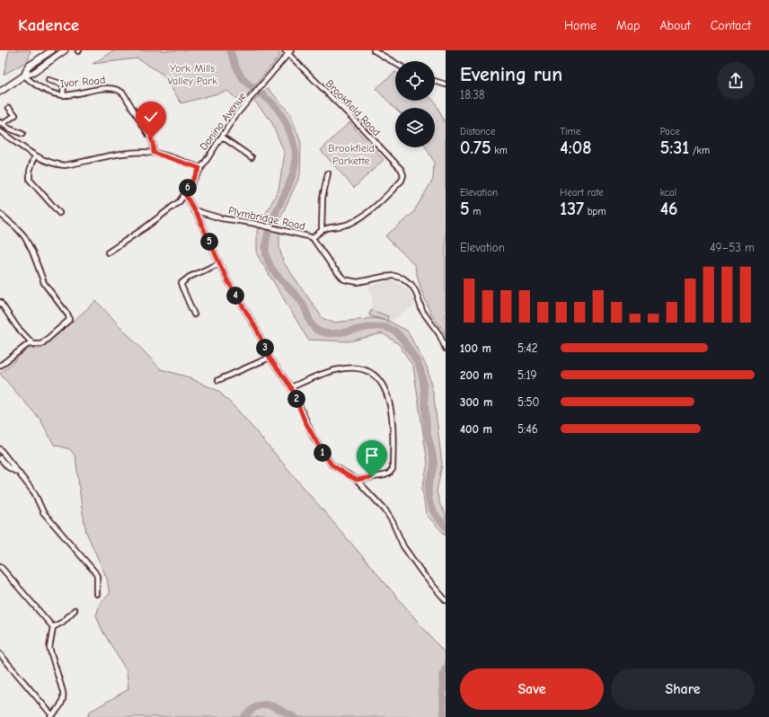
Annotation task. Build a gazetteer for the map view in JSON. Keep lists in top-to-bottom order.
{
  "streets": {
    "street": [
      "Ivor Road",
      "Brookfield Road",
      "Donino Avenue",
      "Plymbridge Road"
    ]
  },
  "crossings": [
    ["Brookfield Road", "Donino Avenue"]
  ],
  "parks": ["York Mills Valley Park", "Brookfield Parkette"],
  "page": {
    "header": "Kadence",
    "nav": [
      "Home",
      "Map",
      "About",
      "Contact"
    ],
    "heading": ["Evening run", "18:38"],
    "stats": [
      ["Distance", "0.75 km"],
      ["Time", "4:08"],
      ["Pace", "5:31 /km"],
      ["Elevation", "5 m"],
      ["Heart rate", "137 bpm"],
      ["kcal", "46"]
    ],
    "pins": [
      "6",
      "5",
      "4",
      "3",
      "2",
      "1"
    ],
    "chart": ["Elevation", "49–53 m"],
    "list": [
      {
        "name": "100 m",
        "note": "5:42"
      },
      {
        "name": "200 m",
        "note": "5:19"
      },
      {
        "name": "300 m",
        "note": "5:50"
      },
      {
        "name": "400 m",
        "note": "5:46"
      }
    ],
    "buttons": ["Save", "Share"]
  }
}
